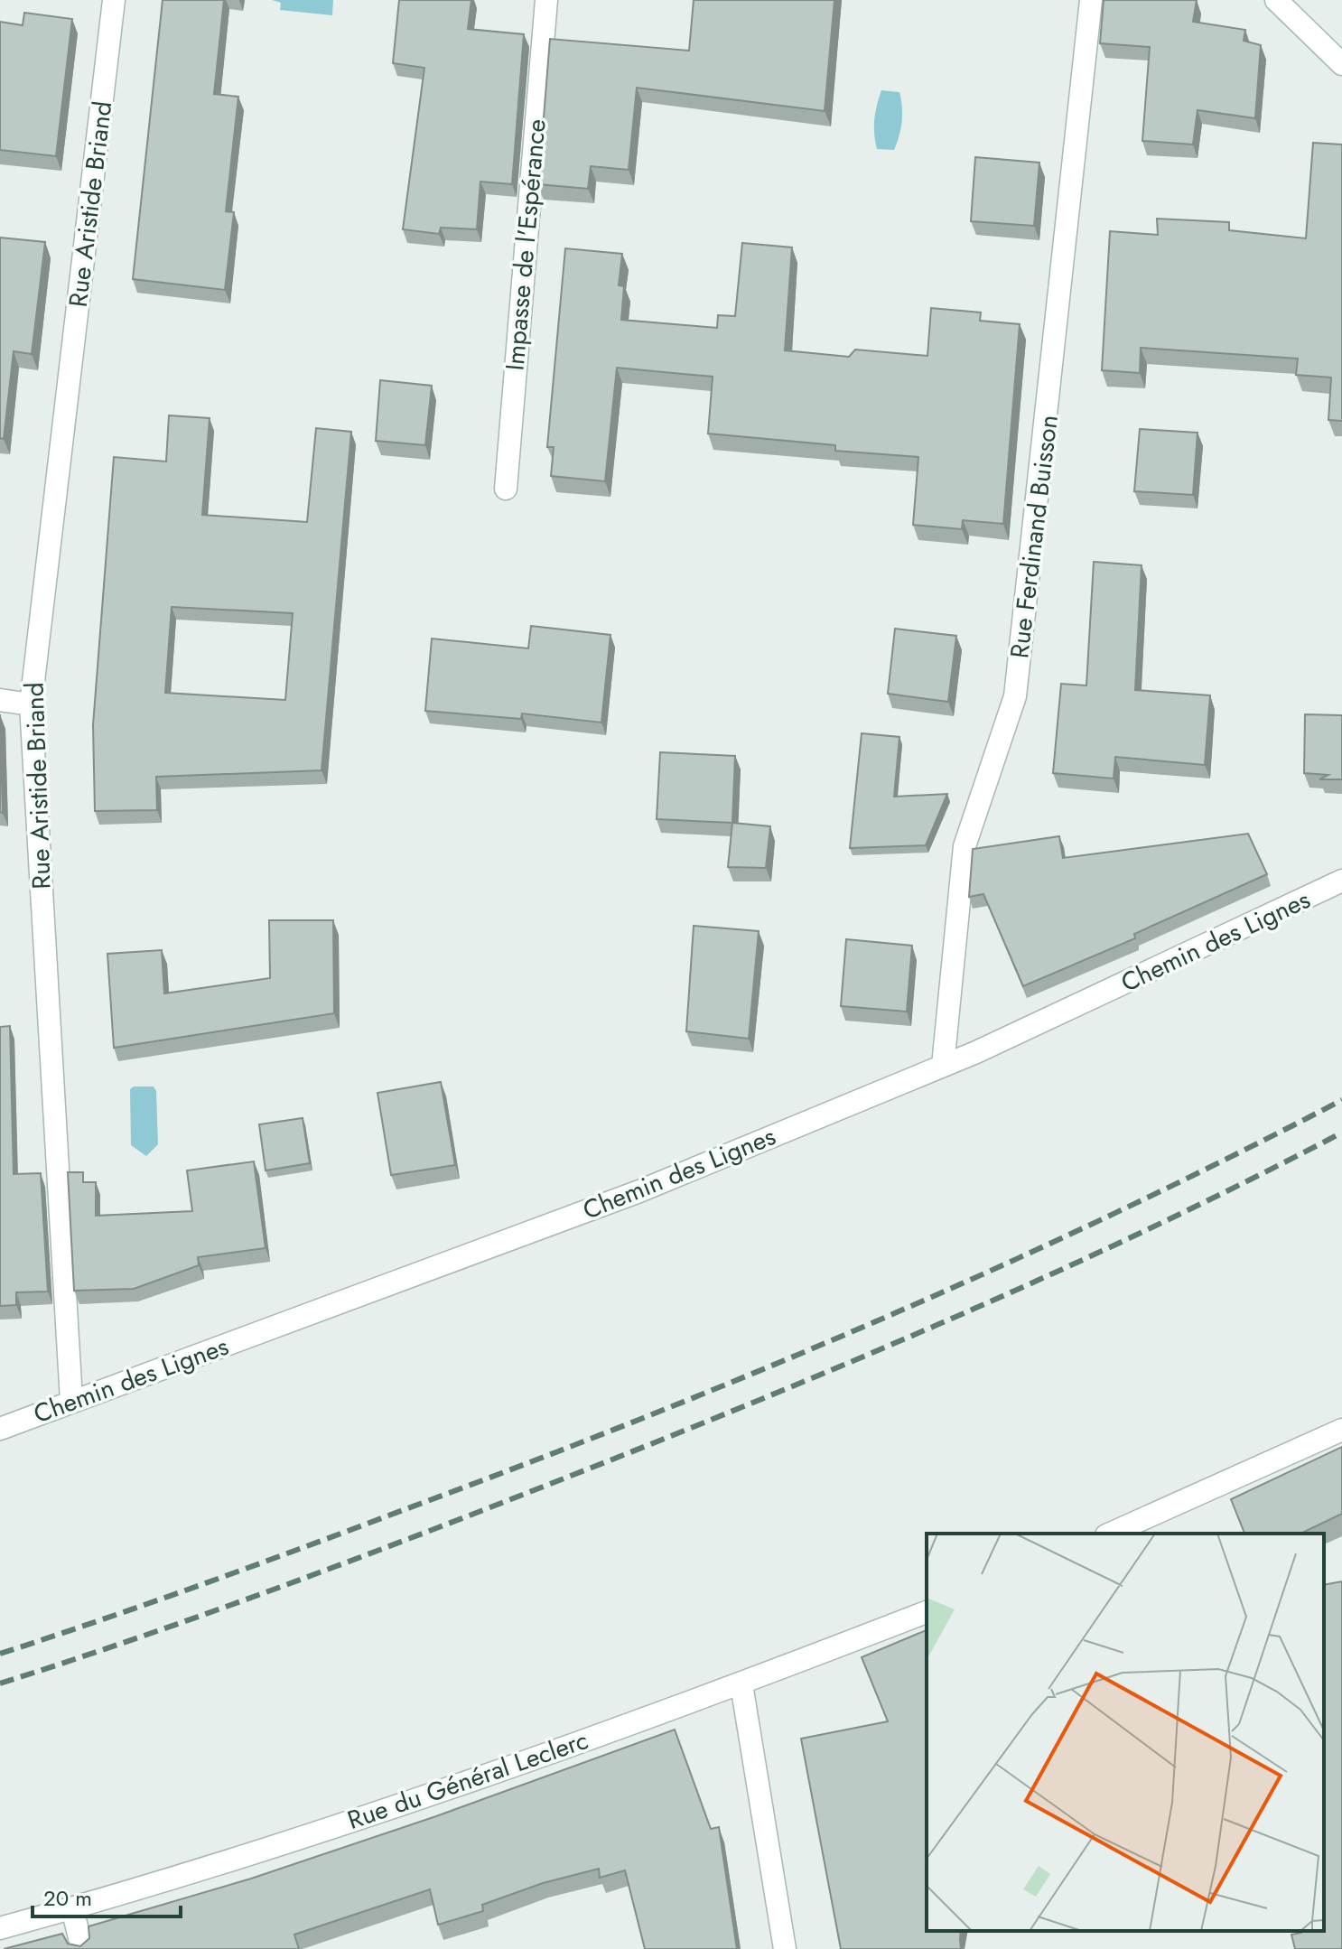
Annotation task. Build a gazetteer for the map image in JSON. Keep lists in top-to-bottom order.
{
  "streets": {
    "street": [
      "Rue Aristide Briand",
      "Impasse de l'Espérance",
      "Rue Ferdinand Buisson",
      "Chemin des Lignes",
      "Rue du Général Leclerc"
    ]
  },
  "crossings": [
    ["Rue Aristide Briand", "Chemin des Lignes"],
    ["Rue Ferdinand Buisson", "Chemin des Lignes"]
  ],
  "scale_bar": "20 m"
}
